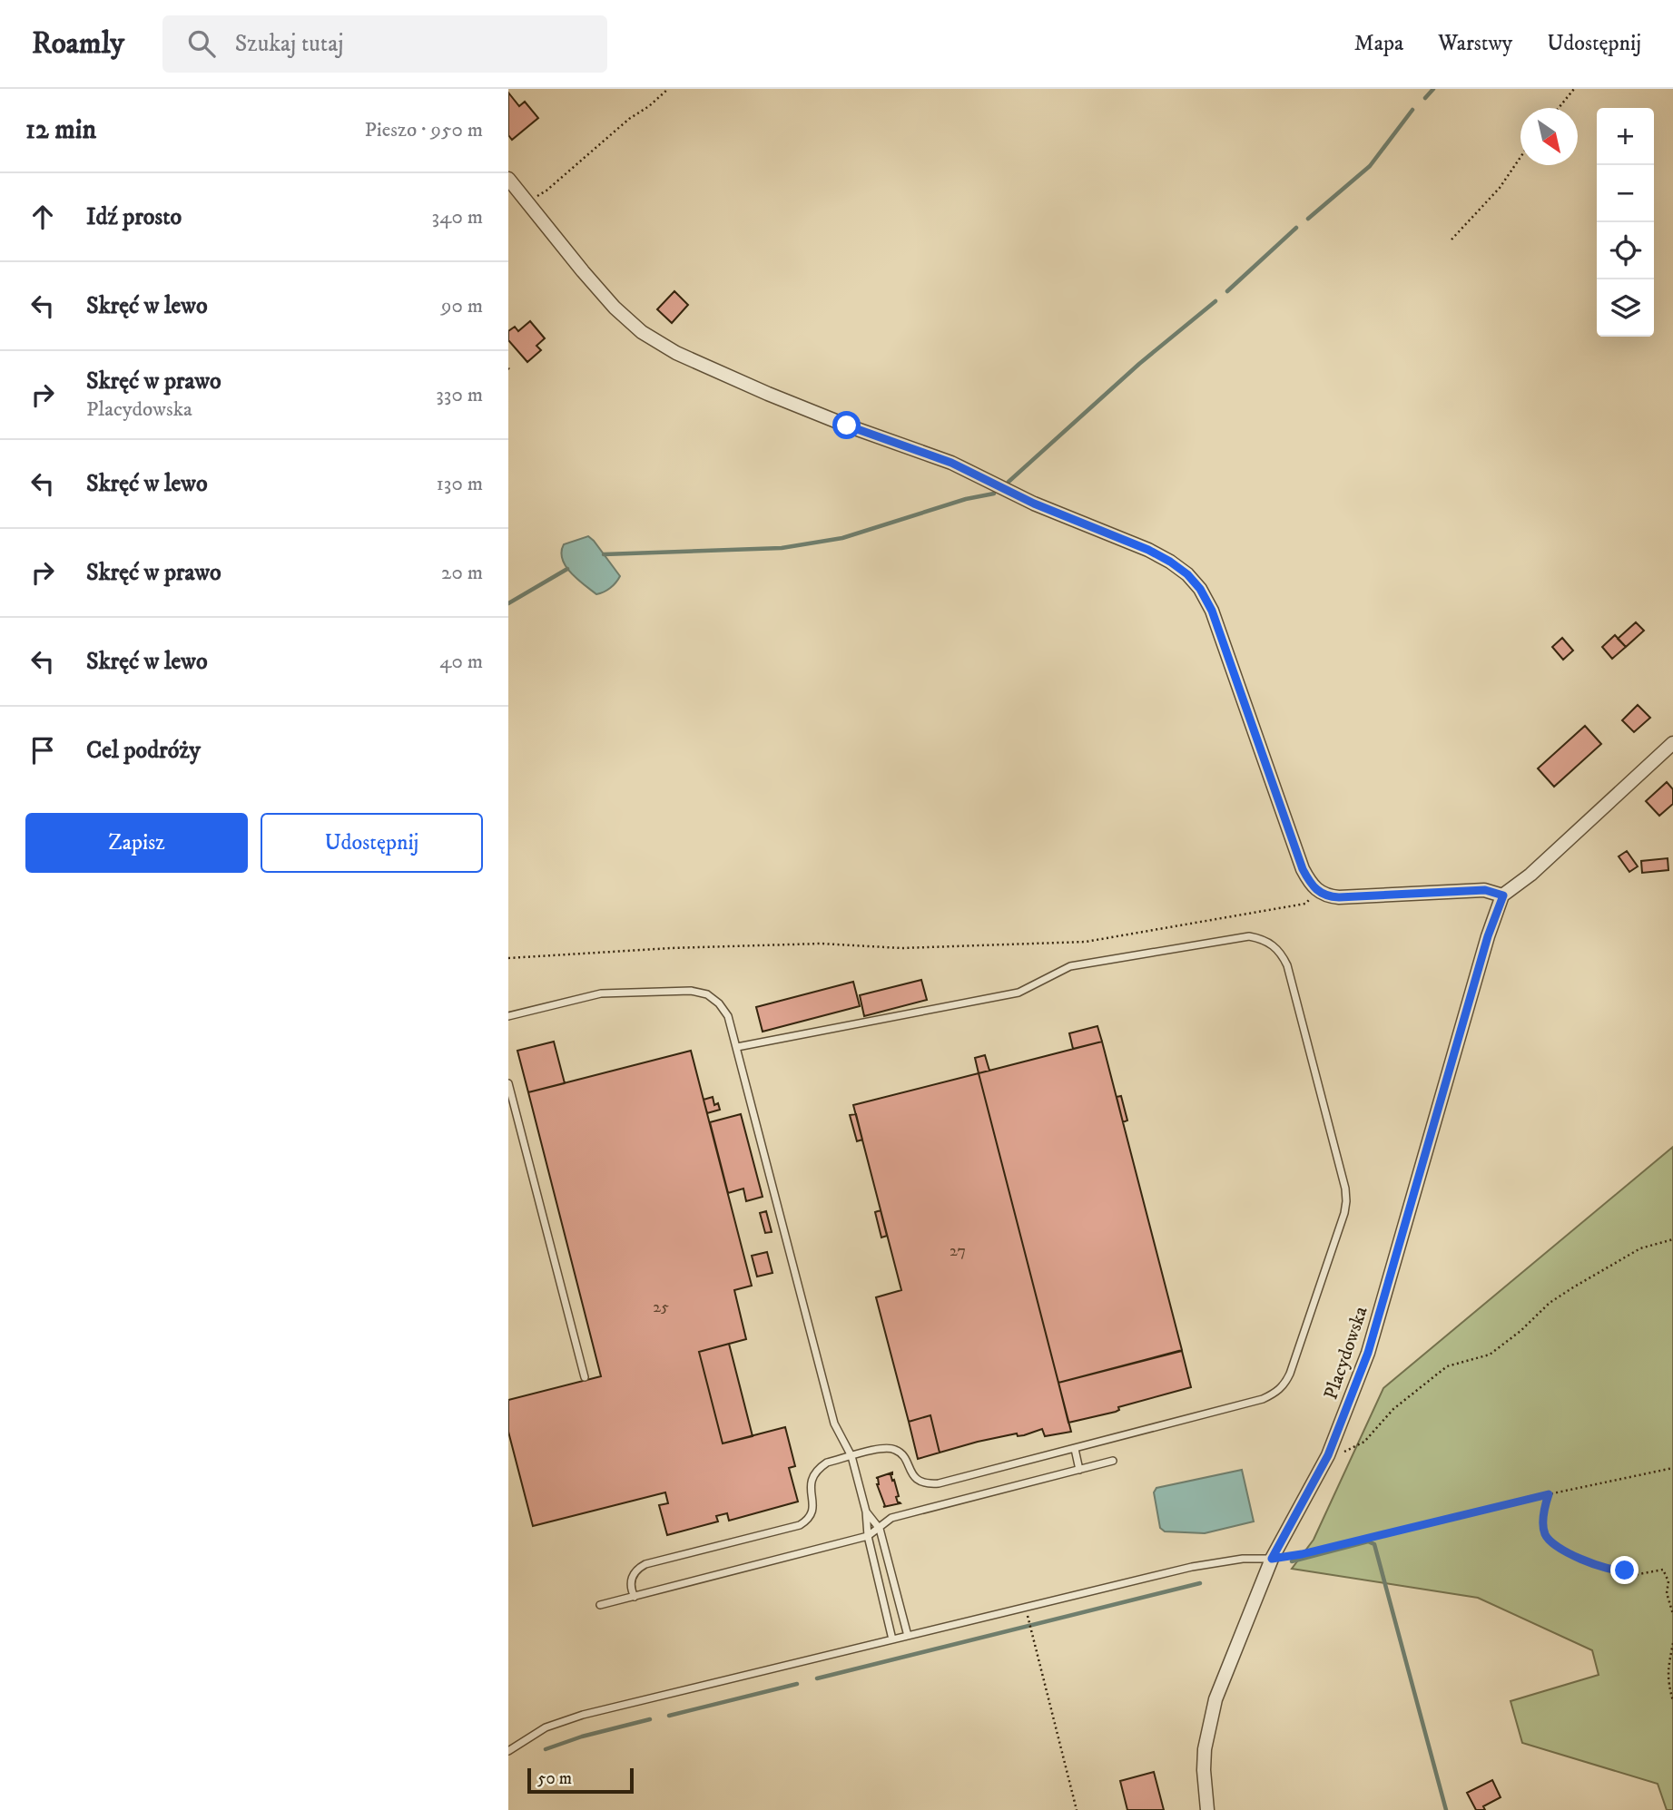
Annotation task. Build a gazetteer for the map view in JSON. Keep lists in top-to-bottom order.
{
  "streets": {
    "street": ["Placydowska"]
  },
  "house_numbers": ["27", "25"],
  "scale_bar": "50 m",
  "north": "bottom right",
  "page": {
    "header": "Roamly",
    "search": "Szukaj tutaj",
    "nav": ["Mapa", "Warstwy", "Udostępnij"],
    "heading": ["12 min", "Pieszo · 950 m"],
    "map_buttons": ["+", "−"],
    "list": [
      ["Idź prosto", "340 m"],
      ["Skręć w lewo", "90 m"],
      ["Skręć w prawo", "Placydowska", "330 m"],
      ["Skręć w lewo", "130 m"],
      ["Skręć w prawo", "20 m"],
      ["Skręć w lewo", "40 m"],
      "Cel podróży"
    ],
    "buttons": ["Zapisz", "Udostępnij"],
    "scale": "50 m"
  }
}
